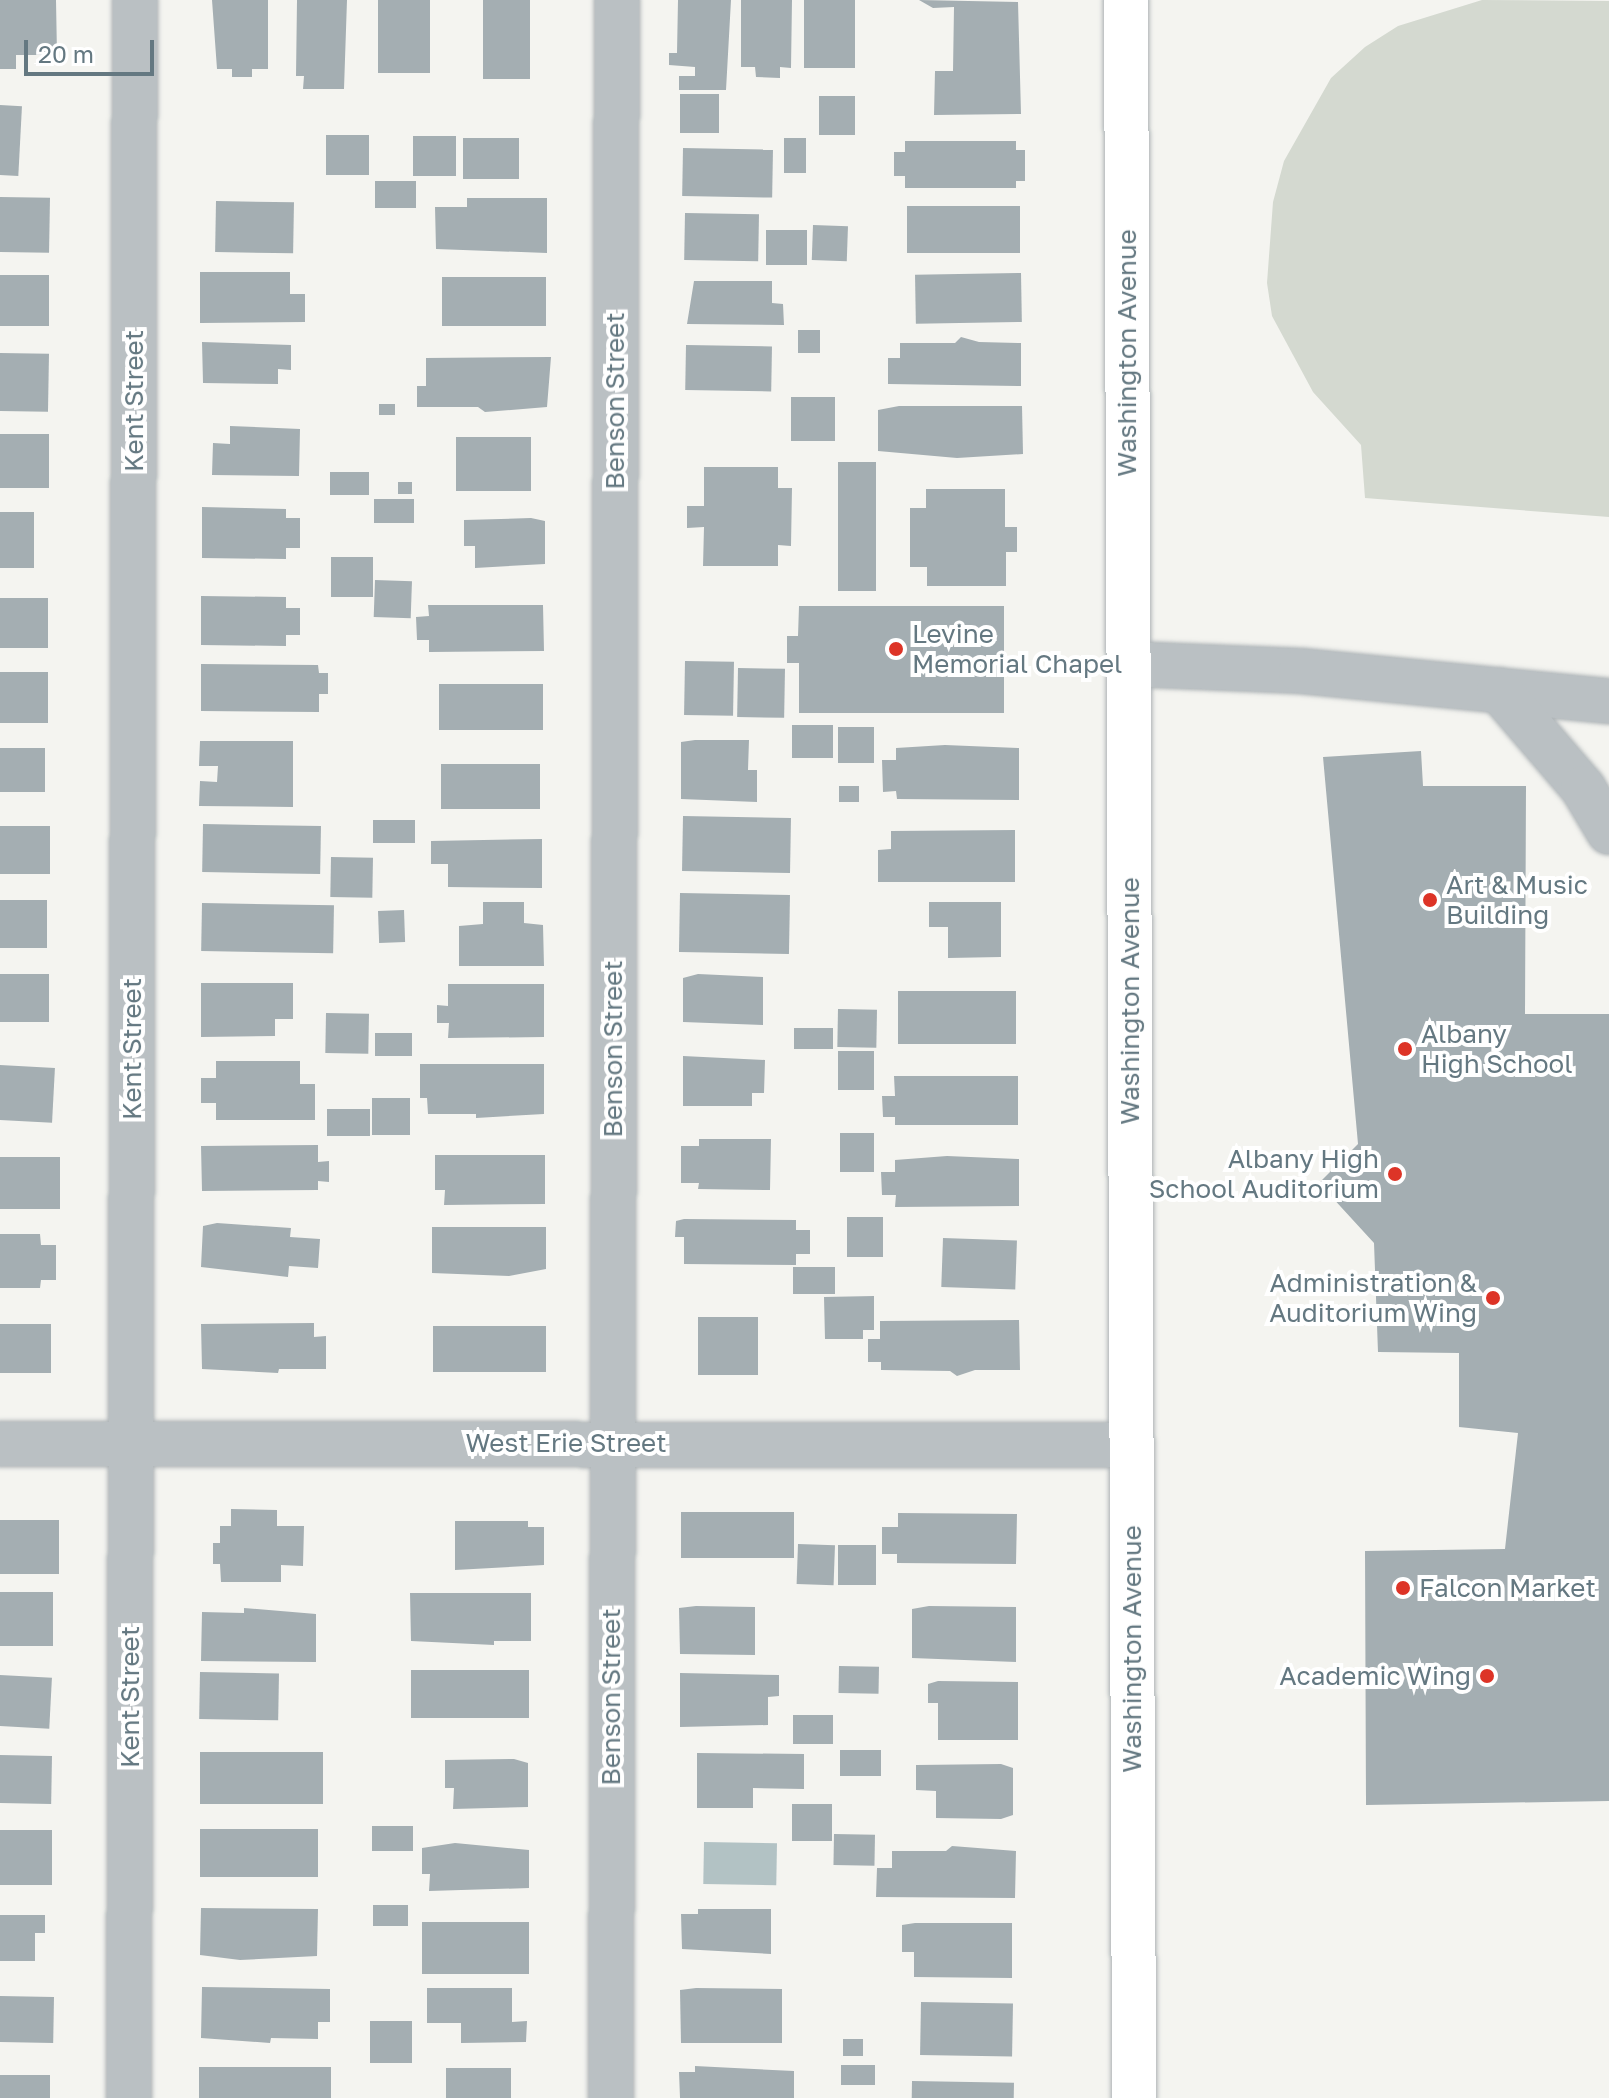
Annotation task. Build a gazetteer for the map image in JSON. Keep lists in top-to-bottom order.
{
  "streets": {
    "main road": ["Washington Avenue"],
    "street": ["Kent Street", "Benson Street", "West Erie Street"]
  },
  "crossings": [
    ["Washington Avenue", "West Erie Street"],
    ["Kent Street", "West Erie Street"],
    ["Benson Street", "West Erie Street"]
  ],
  "places": [
    "Levine Memorial Chapel",
    "Art & Music Building",
    "Albany High School",
    "Albany High School Auditorium",
    "Administration & Auditorium Wing",
    "Falcon Market",
    "Academic Wing"
  ],
  "scale_bar": "20 m"
}
